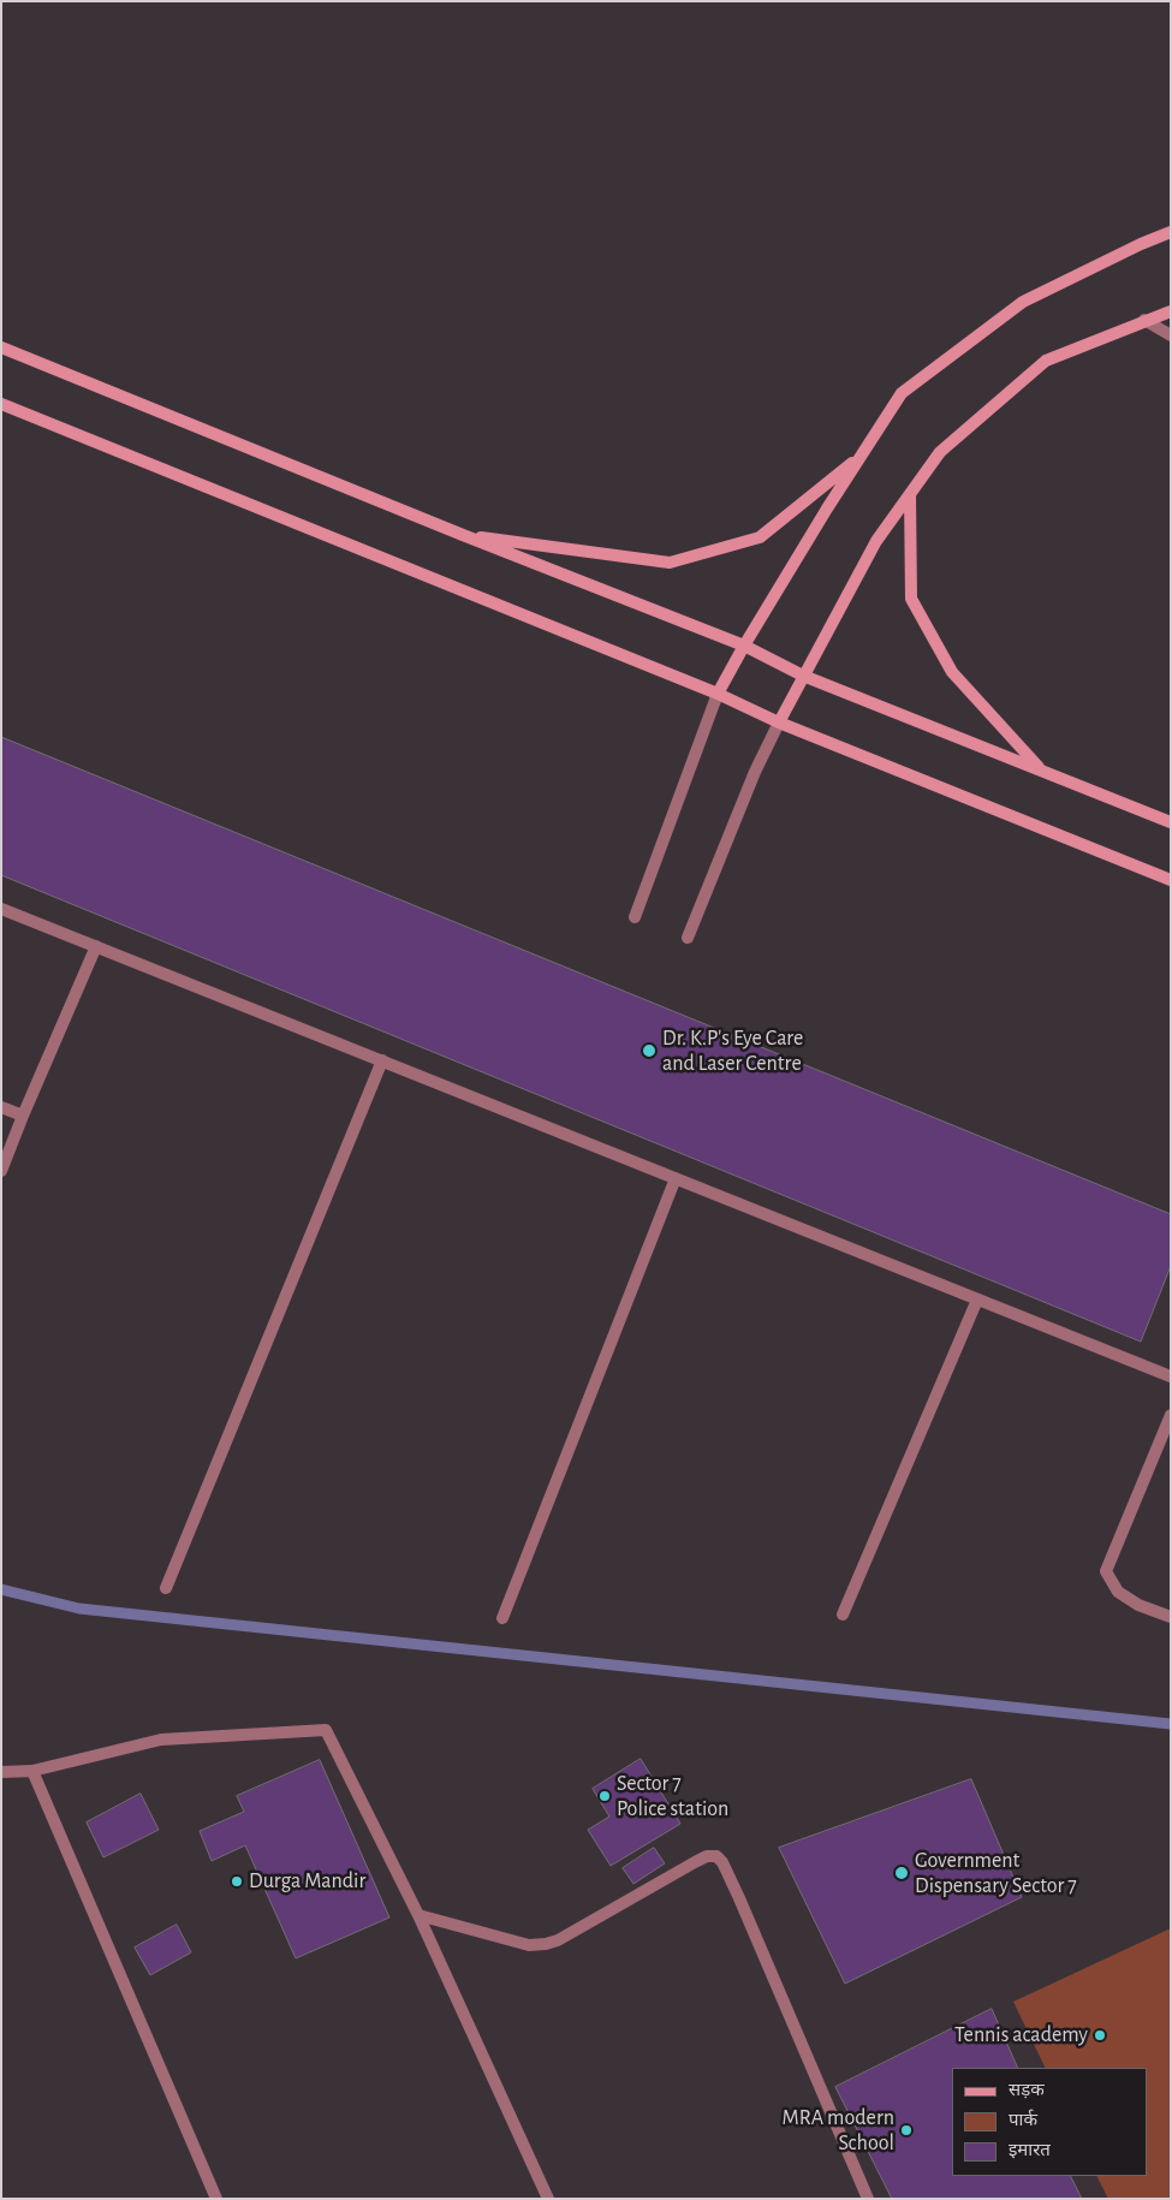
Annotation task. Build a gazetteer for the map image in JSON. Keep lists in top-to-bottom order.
{
  "places": [
    "Dr. K.P's Eye Care and Laser Centre",
    "Sector 7 Police station",
    "Government Dispensary Sector 7",
    "Durga Mandir",
    "Tennis academy",
    "MRA modern School"
  ],
  "legend": ["सड़क", "पार्क", "इमारत"]
}
